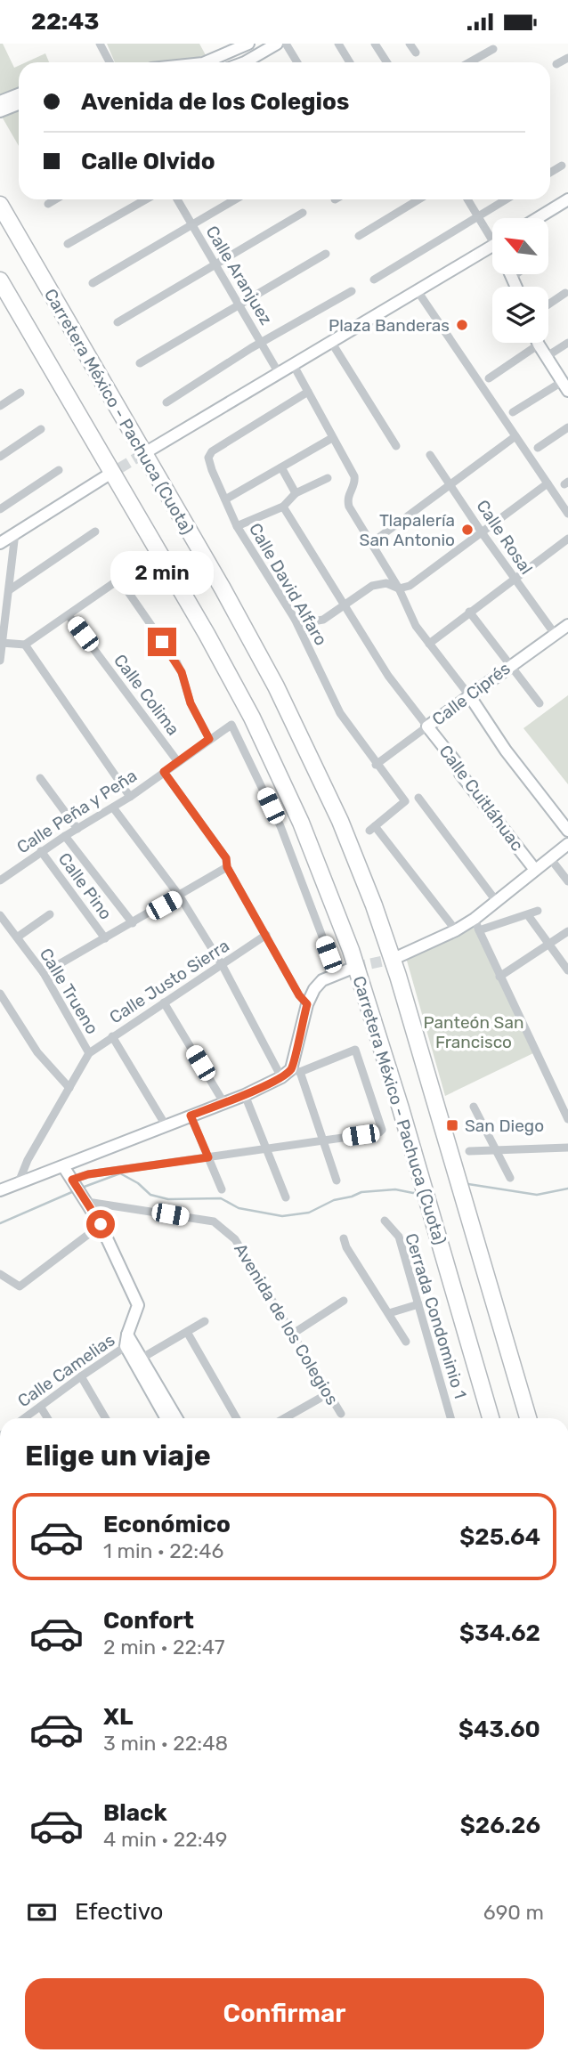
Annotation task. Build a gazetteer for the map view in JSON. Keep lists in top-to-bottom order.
{
  "streets": {
    "highway": ["Carretera México - Pachuca (Cuota)"],
    "street": [
      "Calle Aranjuez",
      "Calle Rosal",
      "Calle David Alfaro",
      "Calle Ciprés",
      "Calle Colima",
      "Calle Cuitláhuac",
      "Calle Peña y Peña",
      "Calle Pino",
      "Calle Justo Sierra",
      "Calle Trueno",
      "Cerrada Condominio 1",
      "Avenida de los Colegios",
      "Calle Camelias"
    ]
  },
  "crossings": [
    ["Calle Rosal", "Calle Ciprés"],
    ["Calle David Alfaro", "Calle Ciprés"],
    ["Calle Ciprés", "Calle Cuitláhuac"],
    ["Calle Colima", "Calle Peña y Peña"],
    ["Calle Peña y Peña", "Calle Pino"],
    ["Calle Justo Sierra", "Calle Trueno"]
  ],
  "parks": ["Panteón San Francisco"],
  "places": {
    "other": ["Plaza Banderas", "Tlapalería San Antonio"],
    "transit": ["San Diego"]
  },
  "north": "top left",
  "page": {
    "status": "22:43",
    "banner": ["Avenida de los Colegios", "Calle Olvido"],
    "bubble": "2 min",
    "heading": "Elige un viaje",
    "list": [
      {
        "name": "Económico",
        "note": "1 min · 22:46",
        "value": "$25.64"
      },
      {
        "name": "Confort",
        "note": "2 min · 22:47",
        "value": "$34.62"
      },
      {
        "name": "XL",
        "note": "3 min · 22:48",
        "value": "$43.60"
      },
      {
        "name": "Black",
        "note": "4 min · 22:49",
        "value": "$26.26"
      }
    ],
    "pay": ["Efectivo", "690 m"],
    "buttons": "Confirmar"
  }
}
